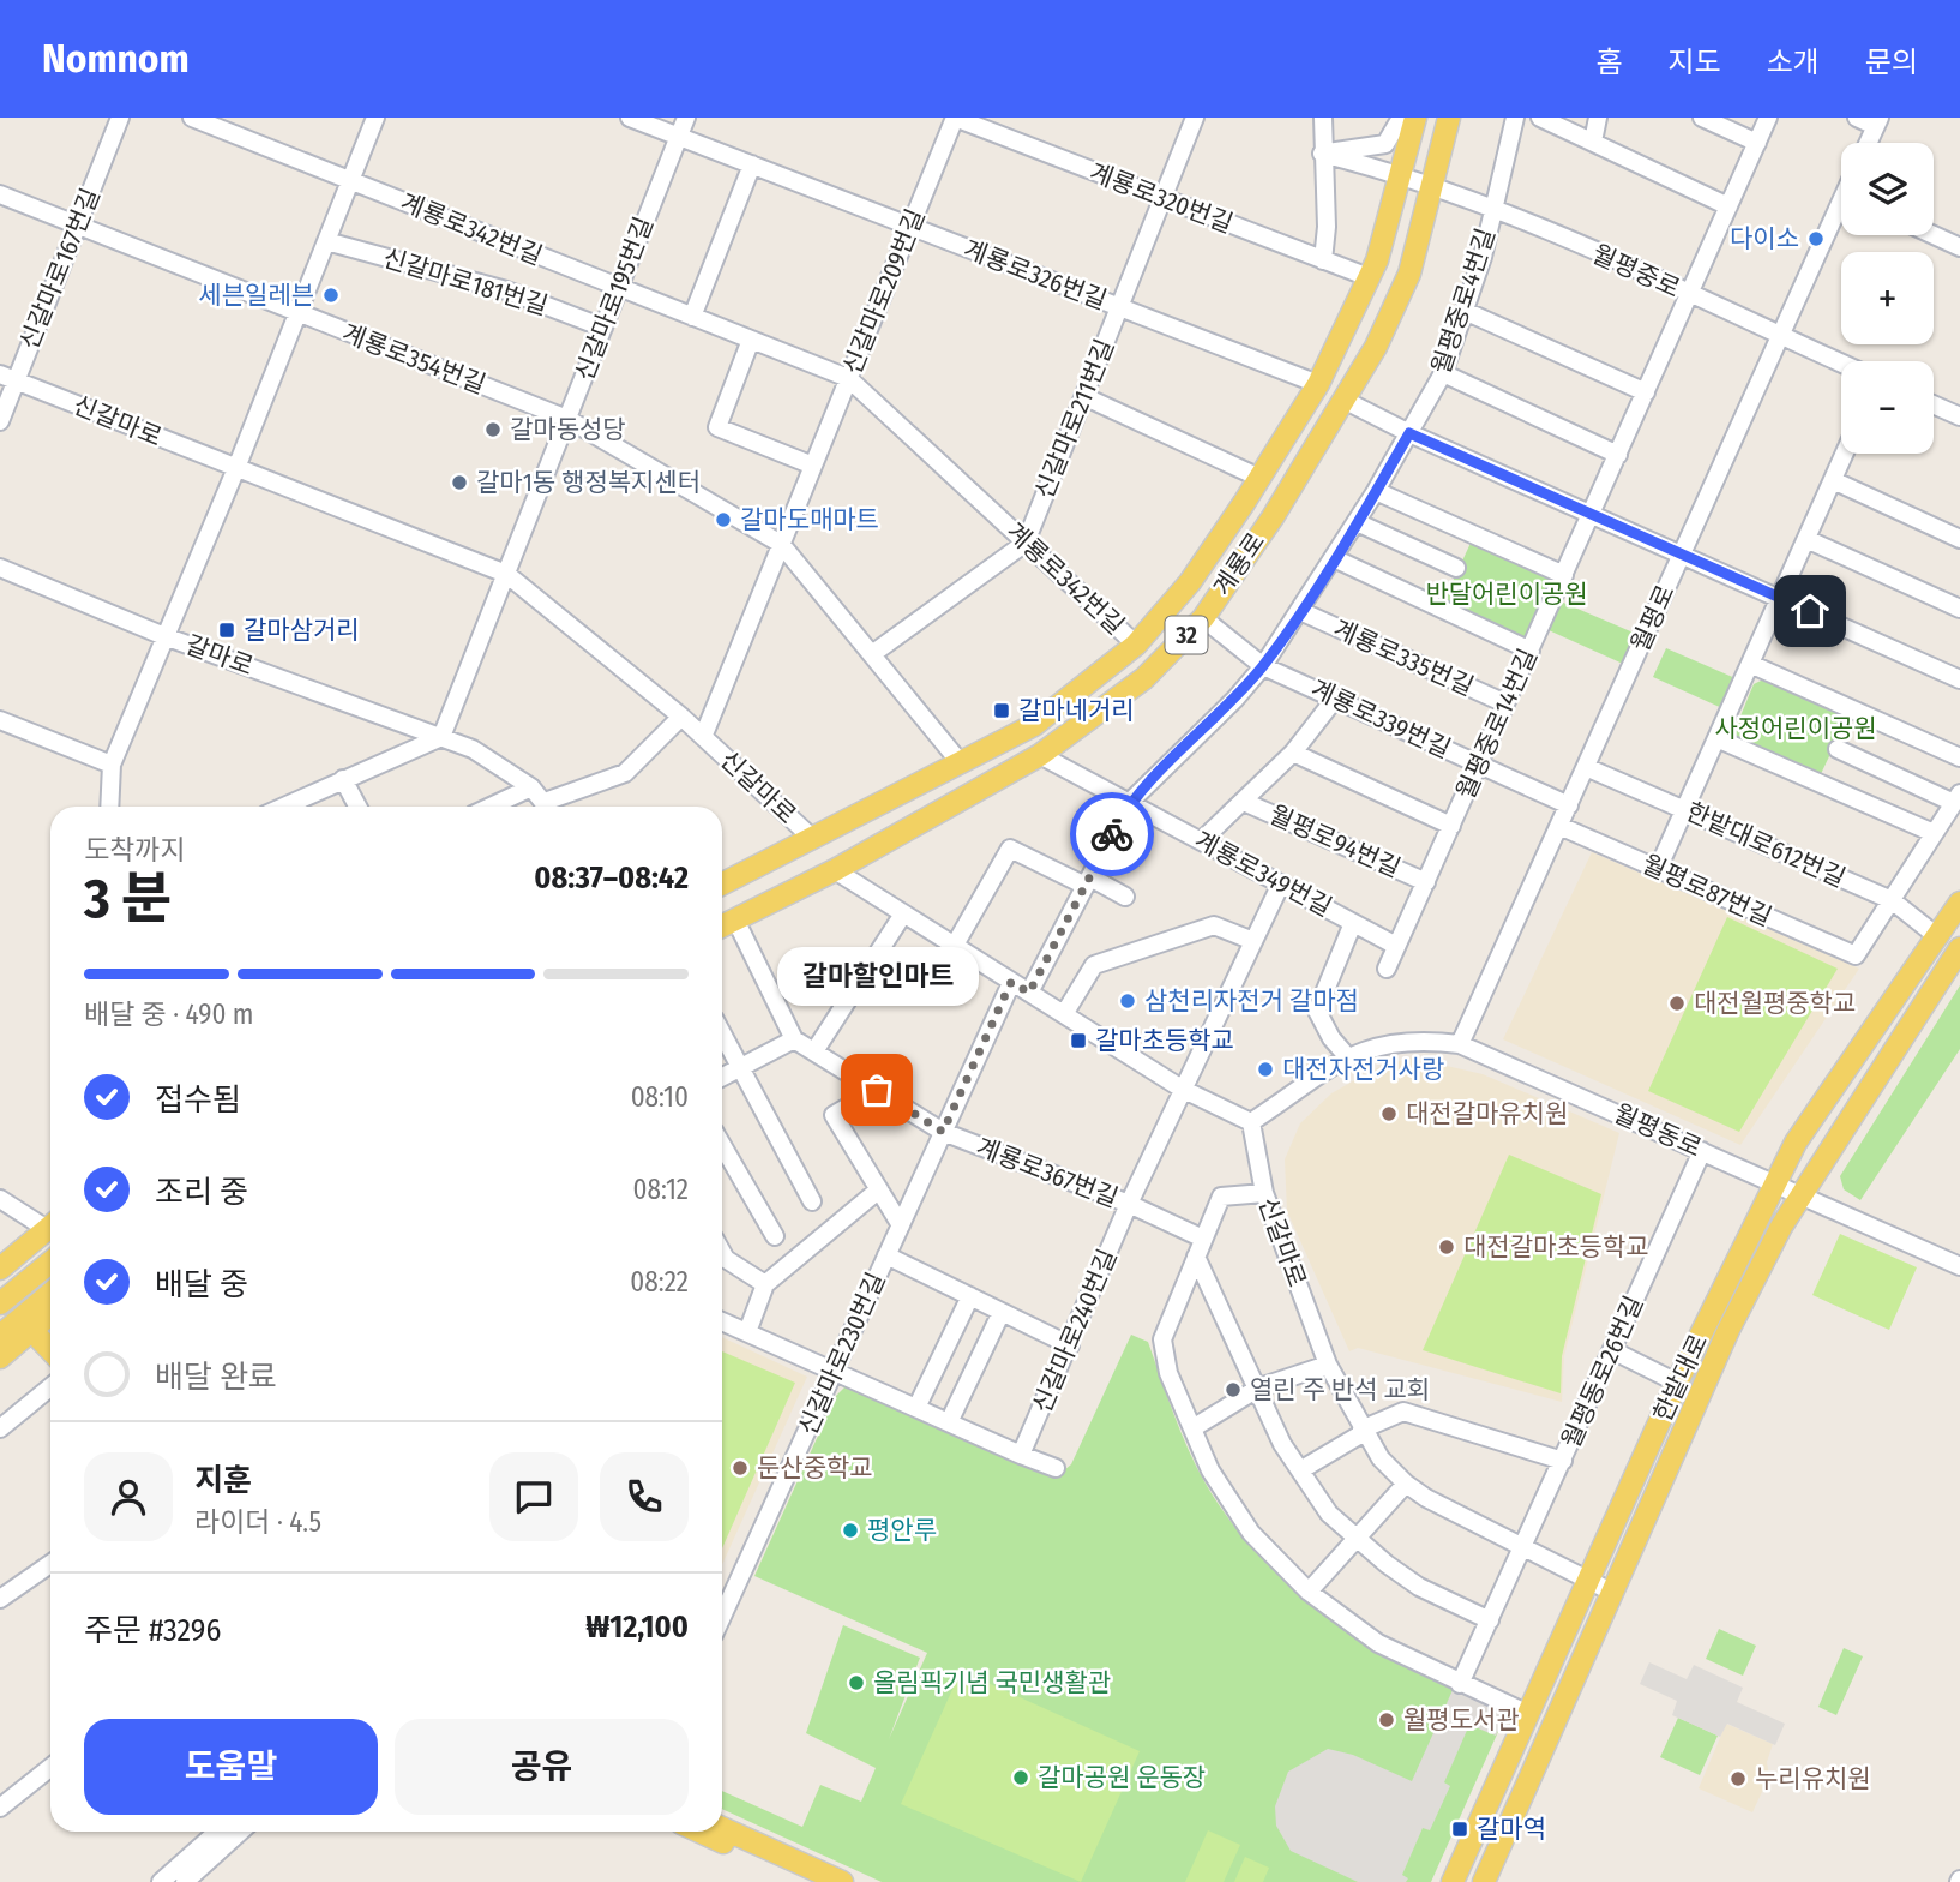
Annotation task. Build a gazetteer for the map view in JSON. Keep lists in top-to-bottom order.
{
  "streets": {
    "main road": [
      "신갈마로",
      "계룡로",
      "32",
      "한밭대로"
    ],
    "street": [
      "계룡로320번길",
      "계룡로342번길",
      "신갈마로167번길",
      "월평중로",
      "계룡로326번길",
      "신갈마로181번길",
      "신갈마로209번길",
      "신갈마로195번길",
      "월평중로4번길",
      "계룡로354번길",
      "신갈마로211번길",
      "월평로",
      "갈마로",
      "계룡로335번길",
      "계룡로339번길",
      "월평중로14번길",
      "월평로94번길",
      "한밭대로612번길",
      "계룡로349번길",
      "월평로87번길",
      "월평동로",
      "계룡로367번길",
      "신갈마로240번길",
      "신갈마로230번길",
      "월평동로26번길"
    ]
  },
  "crossings": [
    ["계룡로320번길", "신갈마로209번길"],
    ["계룡로320번길", "신갈마로211번길"],
    ["계룡로320번길", "계룡로"],
    ["계룡로342번길", "신갈마로209번길"],
    ["계룡로342번길", "신갈마로195번길"],
    ["계룡로342번길", "신갈마로211번길"],
    ["계룡로342번길", "계룡로"],
    ["신갈마로167번길", "계룡로354번길"],
    ["신갈마로167번길", "신갈마로"],
    ["월평중로", "월평중로4번길"],
    ["월평중로", "계룡로"],
    ["월평중로", "월평로"],
    ["월평중로", "월평중로14번길"],
    ["계룡로326번길", "신갈마로209번길"],
    ["계룡로326번길", "신갈마로195번길"],
    ["계룡로326번길", "신갈마로211번길"],
    ["계룡로326번길", "계룡로"],
    ["신갈마로181번길", "신갈마로195번길"],
    ["신갈마로209번길", "계룡로354번길"],
    ["신갈마로209번길", "신갈마로"],
    ["신갈마로195번길", "계룡로354번길"],
    ["신갈마로195번길", "신갈마로"],
    ["월평중로4번길", "신갈마로"],
    ["월평중로4번길", "계룡로335번길"],
    ["월평중로4번길", "계룡로339번길"],
    ["월평중로4번길", "계룡로349번길"],
    ["계룡로354번길", "계룡로"],
    ["신갈마로", "계룡로"],
    ["신갈마로", "월평동로"],
    ["신갈마로", "신갈마로240번길"],
    ["신갈마로", "신갈마로230번길"],
    ["신갈마로", "월평동로26번길"],
    ["신갈마로", "한밭대로"],
    ["계룡로", "계룡로339번길"],
    ["계룡로", "계룡로349번길"],
    ["월평로", "계룡로339번길"],
    ["월평로", "한밭대로612번길"],
    ["월평로", "월평로87번길"],
    ["월평로", "월평동로"],
    ["계룡로335번길", "월평중로14번길"],
    ["계룡로339번길", "월평중로14번길"],
    ["월평중로14번길", "월평로94번길"],
    ["월평중로14번길", "계룡로349번길"],
    ["한밭대로612번길", "월평로87번길"],
    ["한밭대로612번길", "한밭대로"],
    ["월평동로", "월평동로26번길"],
    ["월평동로", "한밭대로"],
    ["계룡로367번길", "신갈마로240번길"],
    ["계룡로367번길", "신갈마로230번길"],
    ["신갈마로240번길", "신갈마로230번길"]
  ],
  "parks": ["반달어린이공원", "사정어린이공원"],
  "places": {
    "other": [
      "다이소",
      "세븐일레븐",
      "갈마동성당",
      "갈마1동 행정복지센터",
      "갈마도매마트",
      "삼천리자전거 갈마점",
      "대전월평중학교",
      "대전자전거사랑",
      "갈마할인마트",
      "대전갈마유치원",
      "대전갈마초등학교",
      "열린 주 반석 교회",
      "둔산중학교",
      "평안루",
      "올림픽기념 국민생활관",
      "월평도서관",
      "갈마공원 운동장",
      "누리유치원"
    ],
    "transit": [
      "갈마삼거리",
      "갈마네거리",
      "갈마초등학교",
      "갈마역"
    ]
  },
  "page": {
    "header": "Nomnom",
    "nav": [
      "홈",
      "지도",
      "소개",
      "문의"
    ],
    "map_buttons": ["+", "−"],
    "heading": ["3 분", "도착까지", "08:37–08:42"],
    "panel": [
      "지훈",
      "라이더 · 4.5",
      "주문 #3296",
      "₩12,100"
    ],
    "bubble": "갈마할인마트",
    "bar": "배달 중 · 490 m",
    "list": [
      ["접수됨", "08:10"],
      ["조리 중", "08:12"],
      ["배달 중", "08:22"],
      "배달 완료"
    ],
    "buttons": ["도움말", "공유"]
  }
}
